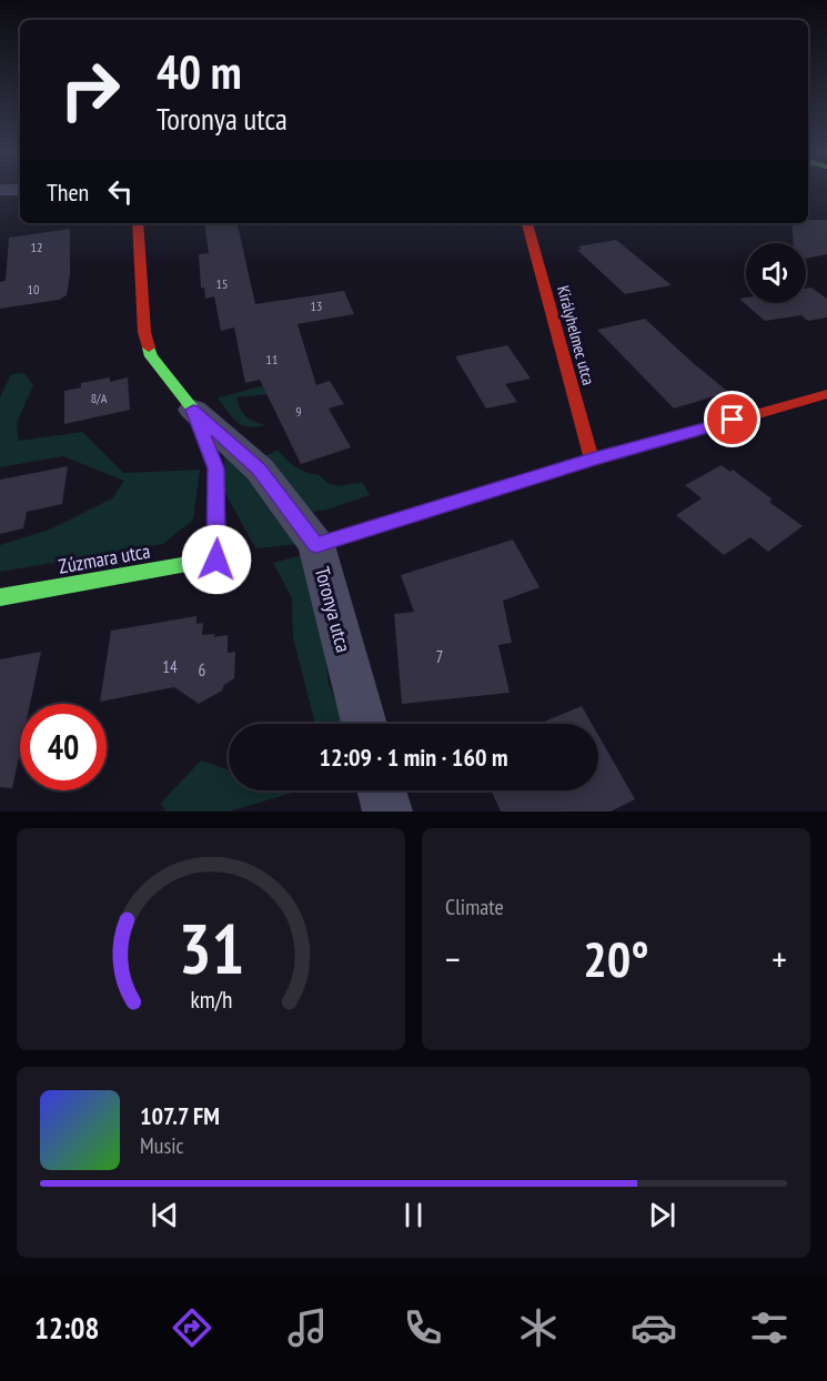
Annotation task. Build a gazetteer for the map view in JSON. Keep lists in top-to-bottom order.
{
  "streets": {
    "street": ["Királyhelmec utca", "Zúzmara utca", "Toronya utca"]
  },
  "crossings": [
    ["Zúzmara utca", "Toronya utca"]
  ],
  "house_numbers": [
    "12",
    "15",
    "10",
    "13",
    "11",
    "8/A",
    "9",
    "7",
    "14",
    "6"
  ],
  "page": {
    "turn": ["40 m", "Toronya utca"],
    "then": "Then",
    "limit": "40",
    "trip": "12:09 · 1 min · 160 m",
    "tile": "Climate",
    "heat": ["−", "20°", "+"],
    "song": ["107.7 FM", "Music"],
    "tabs": "12:08",
    "gauge": ["31", "km/h"]
  }
}
